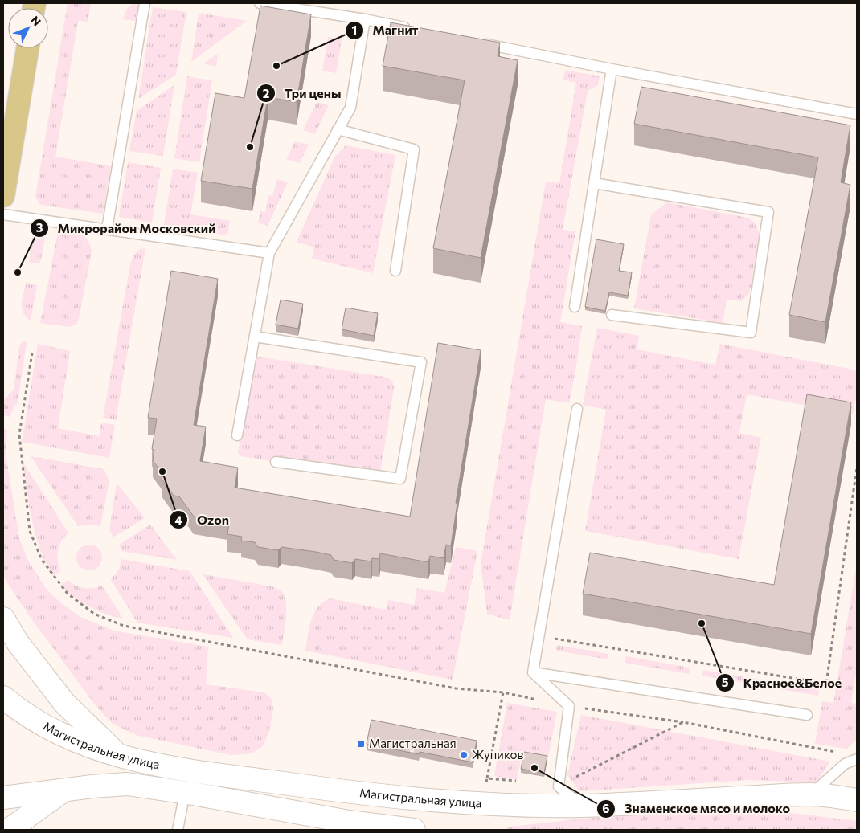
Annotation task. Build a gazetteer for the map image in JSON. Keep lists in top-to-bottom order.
{
  "streets": {
    "main road": ["Магистральная улица"]
  },
  "places": {
    "other": [
      "Магнит",
      "Три цены",
      "Микрорайон Московский",
      "Ozon",
      "Красное&Белое",
      "Жупиков",
      "Знаменское мясо и молоко"
    ],
    "transit": ["Магистральная"]
  },
  "north": "top right"
}
